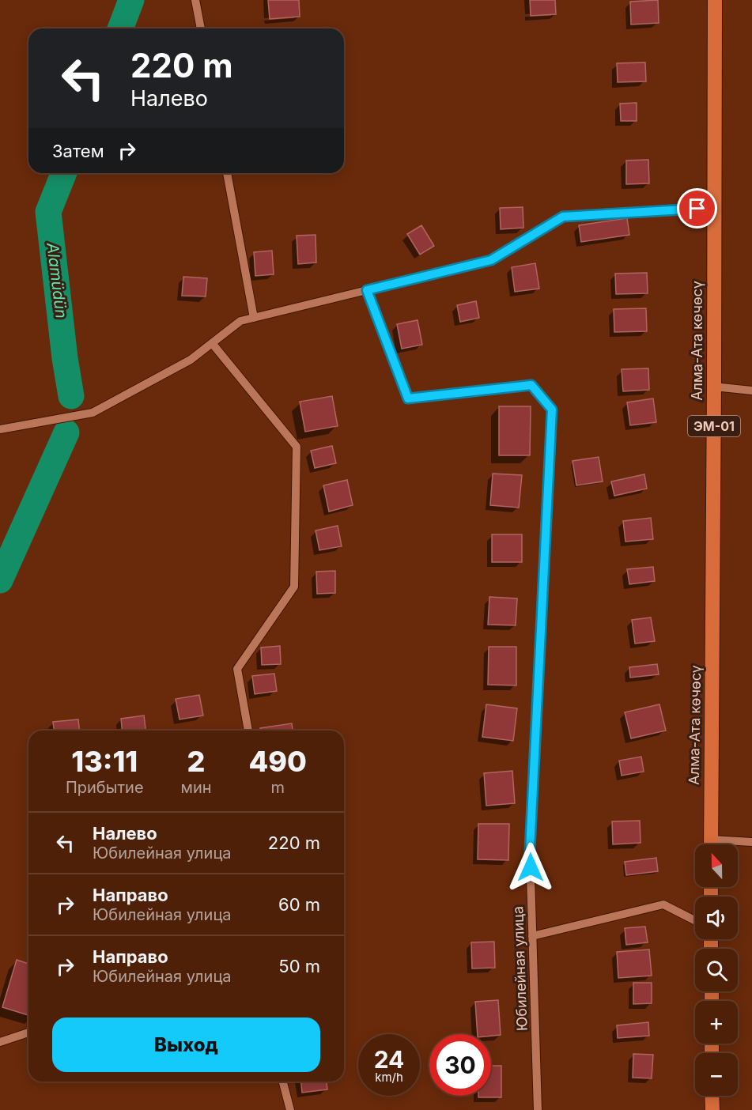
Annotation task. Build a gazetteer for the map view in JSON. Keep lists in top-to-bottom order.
{
  "streets": {
    "highway": ["Алма-Ата көчөсү", "ЭМ-01"],
    "street": ["Юбилейная улица"]
  },
  "water": ["Alamüdün"],
  "north": "top",
  "page": {
    "turn": ["220 m", "Налево"],
    "then": "Затем",
    "eta": [
      "13:11",
      "Прибытие",
      "2",
      "мин",
      "490",
      "m"
    ],
    "list": [
      {
        "name": "Налево",
        "note": "Юбилейная улица",
        "value": "220 m"
      },
      {
        "name": "Направо",
        "note": "Юбилейная улица",
        "value": "60 m"
      },
      {
        "name": "Направо",
        "note": "Юбилейная улица",
        "value": "50 m"
      }
    ],
    "map_buttons": ["+", "−"],
    "buttons": "Выход",
    "speed": "24 km/h",
    "limit": "30"
  }
}
